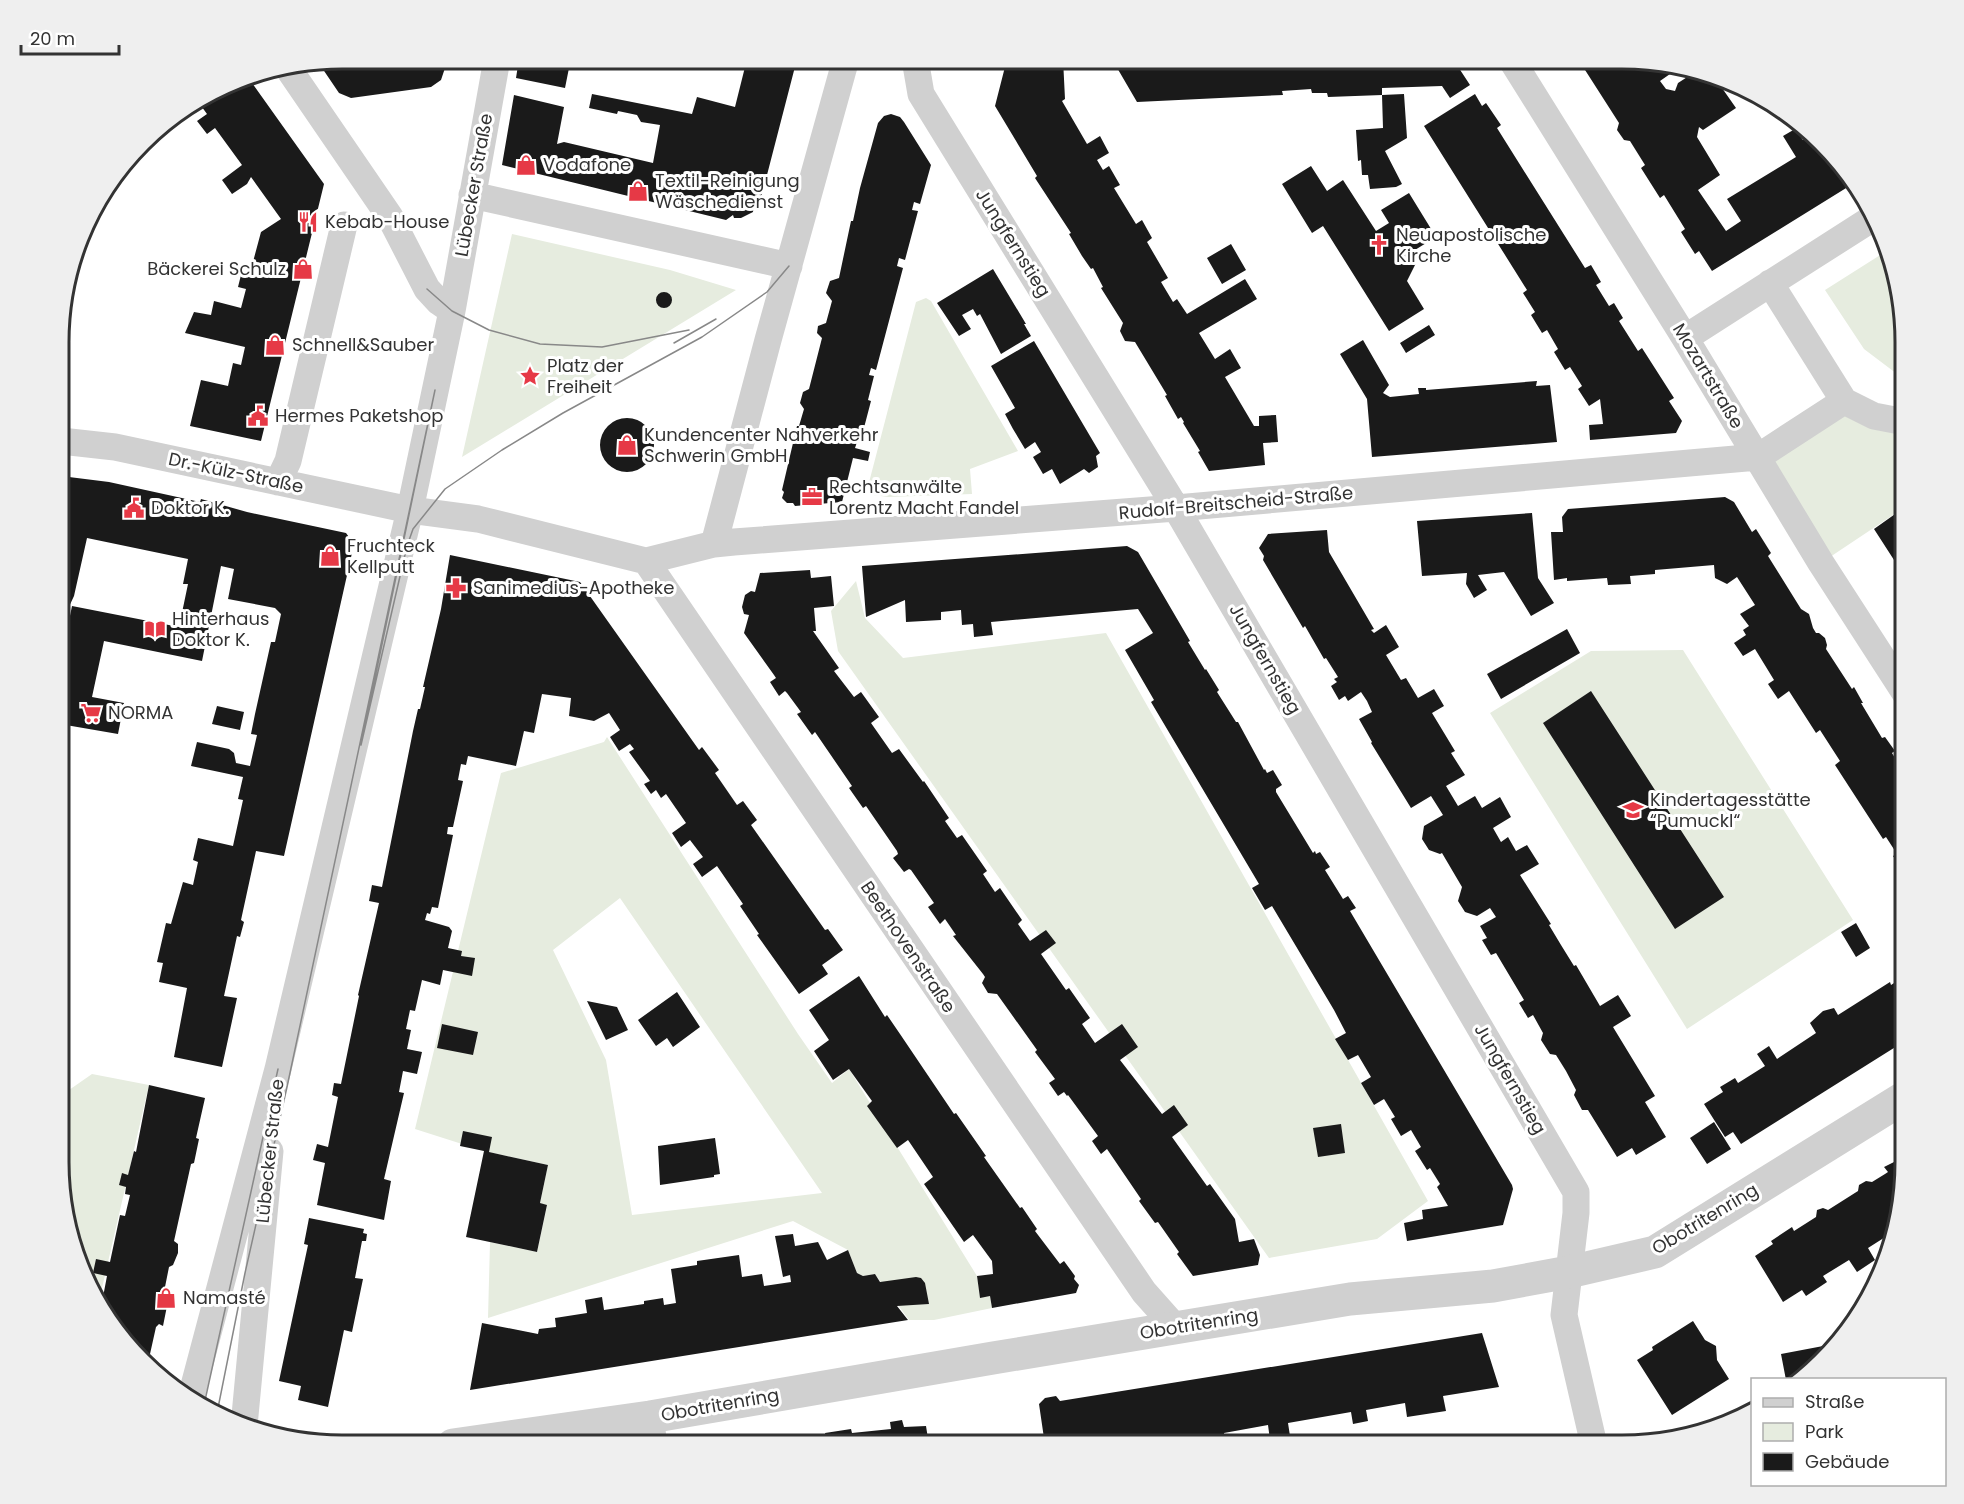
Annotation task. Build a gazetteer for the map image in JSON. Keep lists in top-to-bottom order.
{
  "streets": {
    "street": [
      "Lübecker Straße",
      "Jungfernstieg",
      "Mozartstraße",
      "Dr.-Külz-Straße",
      "Rudolf-Breitscheid-Straße",
      "Beethovenstraße",
      "Obotritenring"
    ]
  },
  "crossings": [
    ["Lübecker Straße", "Dr.-Külz-Straße"],
    ["Jungfernstieg", "Rudolf-Breitscheid-Straße"],
    ["Jungfernstieg", "Obotritenring"],
    ["Mozartstraße", "Rudolf-Breitscheid-Straße"],
    ["Rudolf-Breitscheid-Straße", "Beethovenstraße"],
    ["Beethovenstraße", "Obotritenring"]
  ],
  "places": {
    "shop": [
      "Vodafone",
      "Textil-Reinigung Wäschedienst",
      "Bäckerei Schulz",
      "Schnell&Sauber",
      "Kundencenter Nahverkehr Schwerin GmbH",
      "Fruchteck Kellputt",
      "Namasté"
    ],
    "restaurant": ["Kebab-House"],
    "church": ["Neuapostolische Kirche"],
    "place": ["Platz der Freiheit"],
    "public building": ["Hermes Paketshop", "Doktor K."],
    "office": ["Rechtsanwälte Lorentz Macht Fandel"],
    "pharmacy": ["Sanimedius-Apotheke"],
    "library": ["Hinterhaus Doktor K."],
    "supermarket": ["NORMA"],
    "school or university": ["Kindertagesstätte “Pumuckl“"]
  },
  "legend": ["Straße", "Park", "Gebäude"],
  "scale_bar": "20 m"
}
